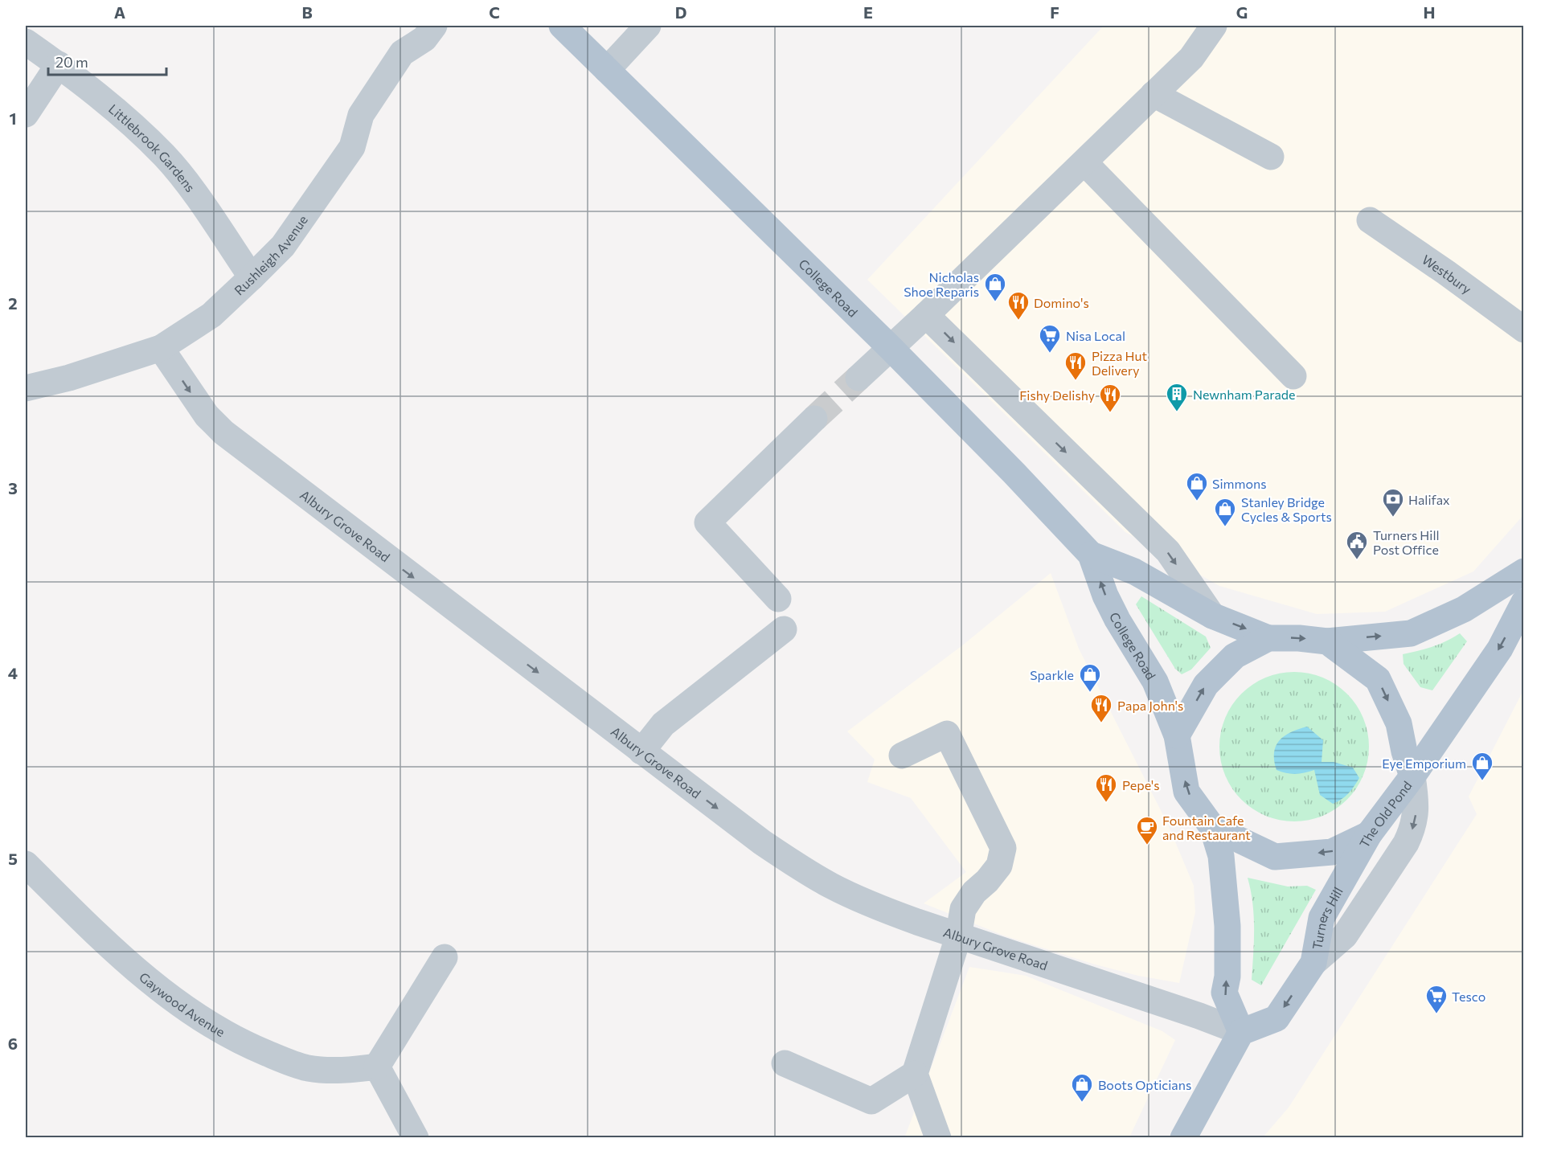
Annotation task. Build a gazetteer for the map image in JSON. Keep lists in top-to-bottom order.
{
  "streets": {
    "main road": ["College Road", "The Old Pond", "Turners Hill"],
    "street": [
      "Littlebrook Gardens",
      "Rushleigh Avenue",
      "Westbury",
      "Albury Grove Road",
      "Gaywood Avenue"
    ]
  },
  "crossings": [
    ["Littlebrook Gardens", "Rushleigh Avenue"],
    ["Rushleigh Avenue", "Albury Grove Road"],
    ["College Road", "The Old Pond"],
    ["Albury Grove Road", "Turners Hill"],
    ["The Old Pond", "Turners Hill"]
  ],
  "one_way": ["Albury Grove Road", "Turners Hill"],
  "places": {
    "shop": [
      "Nicholas Shoe Reparis",
      "Simmons",
      "Stanley Bridge Cycles & Sports",
      "Sparkle",
      "Eye Emporium",
      "Boots Opticians"
    ],
    "restaurant": [
      "Domino's",
      "Pizza Hut Delivery",
      "Fishy Delishy",
      "Papa John's",
      "Pepe's"
    ],
    "supermarket": ["Nisa Local", "Tesco"],
    "building": ["Newnham Parade"],
    "bank": ["Halifax"],
    "public building": ["Turners Hill Post Office"],
    "cafe": ["Fountain Cafe and Restaurant"]
  },
  "scale_bar": "20 m",
  "grid": {
    "columns": [
      "A",
      "B",
      "C",
      "D",
      "E",
      "F",
      "G",
      "H"
    ],
    "rows": [
      "1",
      "2",
      "3",
      "4",
      "5",
      "6"
    ]
  }
}
